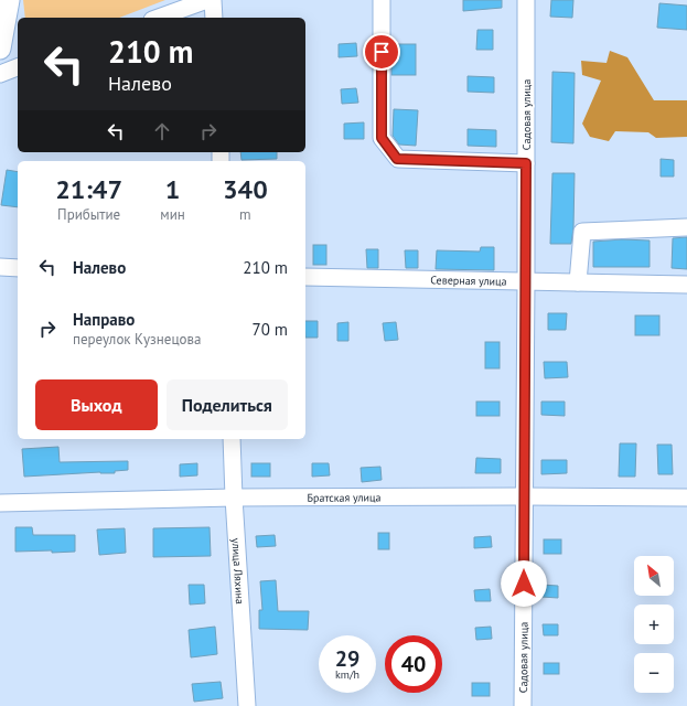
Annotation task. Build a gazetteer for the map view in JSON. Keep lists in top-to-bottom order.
{
  "streets": {
    "street": [
      "Садовая улица",
      "Северная улица",
      "Братская улица",
      "улица Ляхина"
    ]
  },
  "crossings": [
    ["Садовая улица", "Северная улица"],
    ["Садовая улица", "Братская улица"],
    ["Братская улица", "улица Ляхина"]
  ],
  "north": "top left",
  "page": {
    "turn": ["210 m", "Налево"],
    "eta": [
      "21:47",
      "Прибытие",
      "1",
      "мин",
      "340",
      "m"
    ],
    "list": [
      {
        "name": "Налево",
        "value": "210 m"
      },
      {
        "name": "Направо",
        "note": "переулок Кузнецова",
        "value": "70 m"
      }
    ],
    "buttons": ["Выход", "Поделиться"],
    "map_buttons": ["+", "−"],
    "speed": "29 km/h",
    "limit": "40"
  }
}
